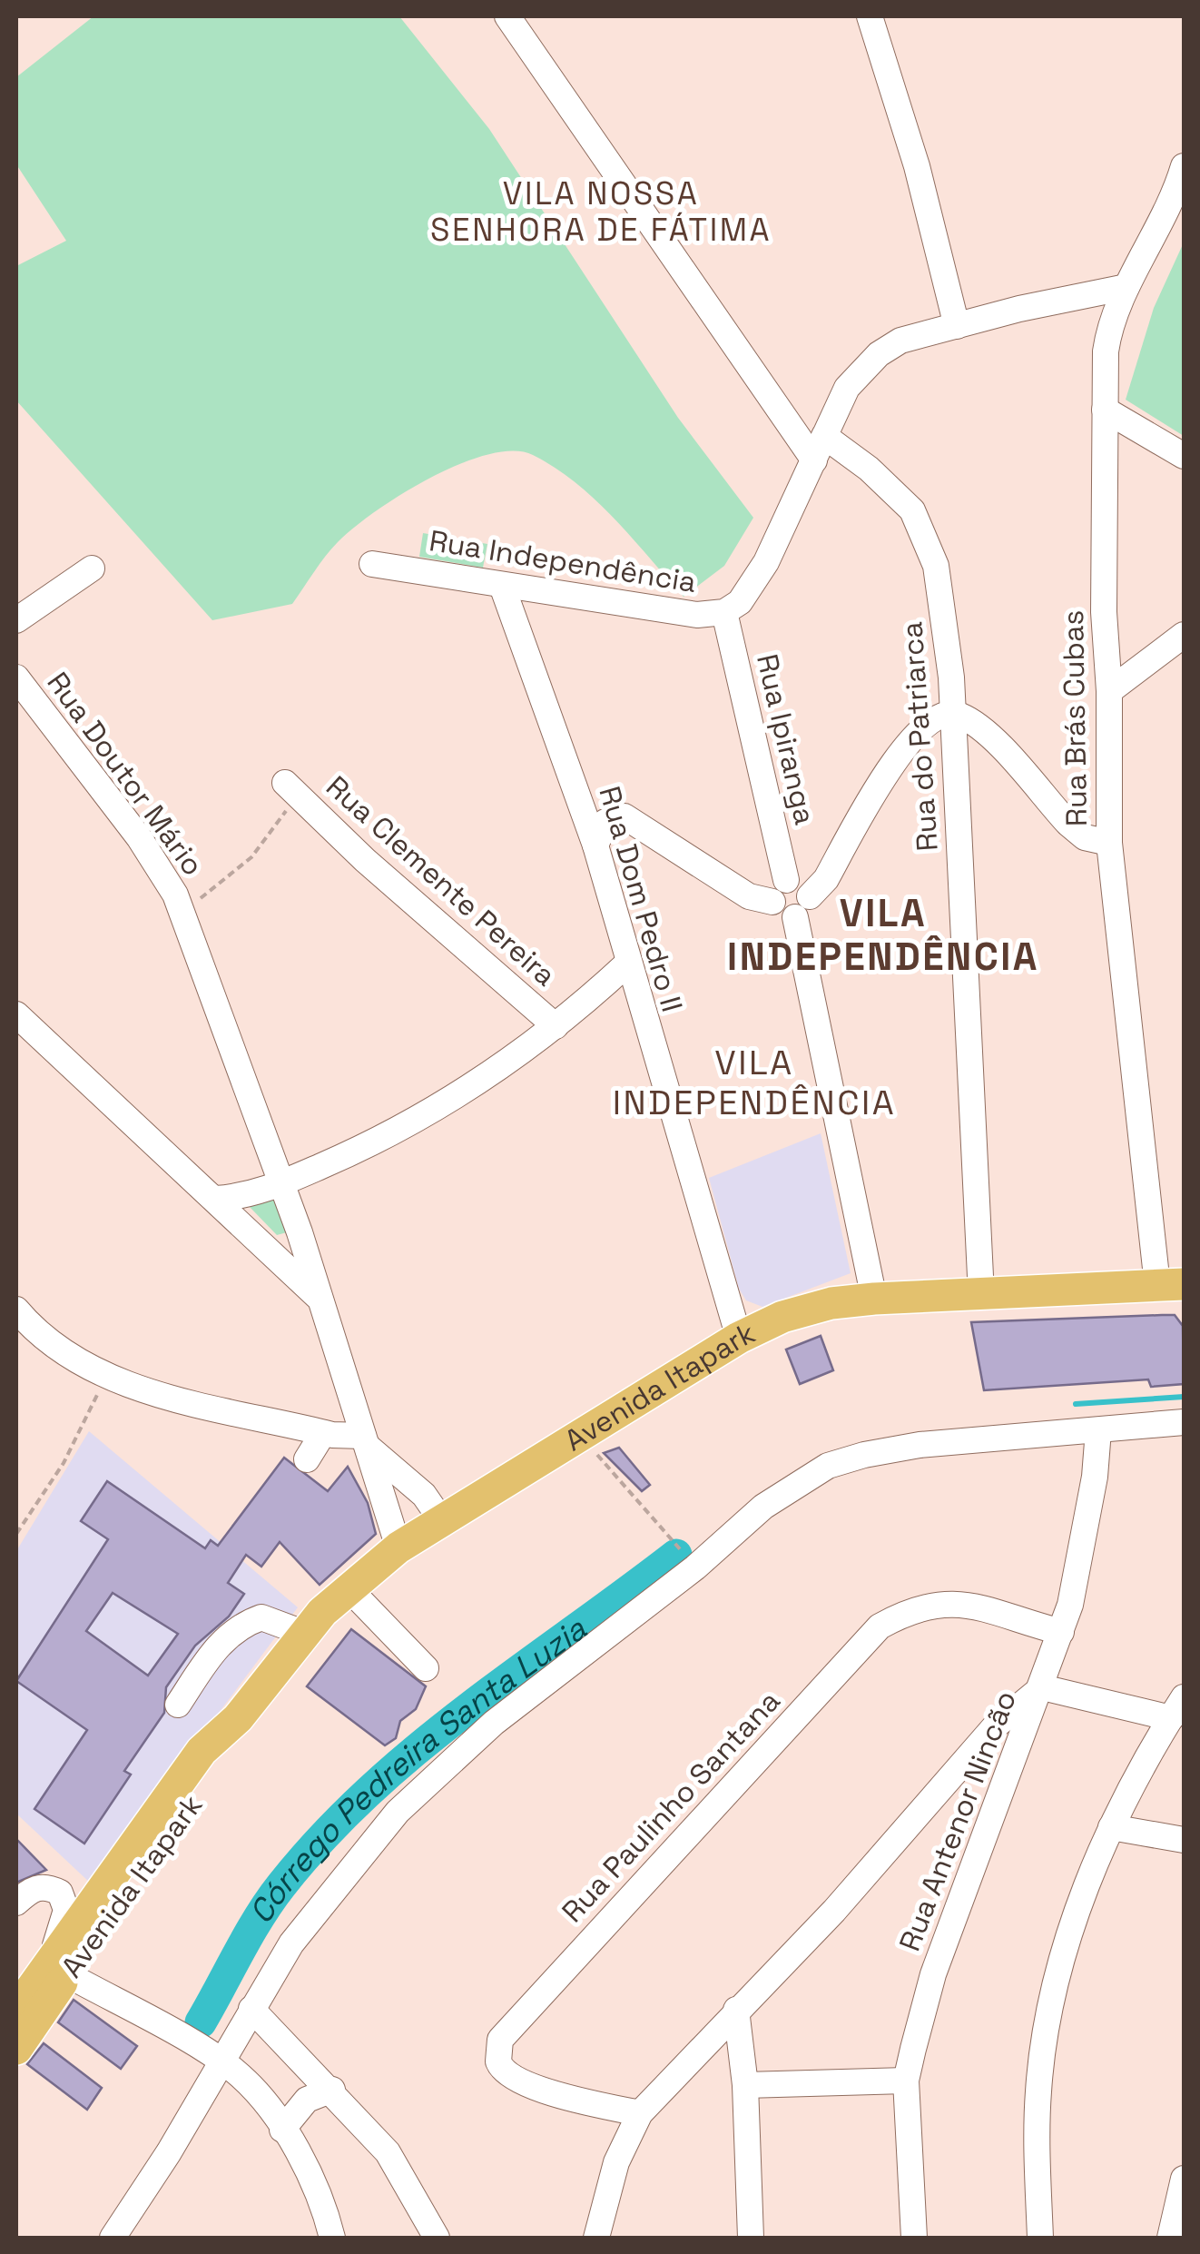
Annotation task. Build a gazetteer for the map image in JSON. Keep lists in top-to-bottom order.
{
  "streets": {
    "main road": ["Avenida Itapark"],
    "street": [
      "Rua Independência",
      "Rua Brás Cubas",
      "Rua do Patriarca",
      "Rua Ipiranga",
      "Rua Doutor Mário",
      "Rua Clemente Pereira",
      "Rua Dom Pedro II",
      "Rua Paulinho Santana",
      "Rua Antenor Nincão"
    ]
  },
  "crossings": [
    ["Rua Independência", "Rua Brás Cubas"],
    ["Rua Independência", "Rua do Patriarca"],
    ["Rua Independência", "Rua Ipiranga"],
    ["Rua Independência", "Rua Dom Pedro II"],
    ["Rua Brás Cubas", "Avenida Itapark"],
    ["Rua do Patriarca", "Avenida Itapark"],
    ["Rua Doutor Mário", "Avenida Itapark"],
    ["Rua Dom Pedro II", "Avenida Itapark"],
    ["Rua Paulinho Santana", "Rua Antenor Nincão"]
  ],
  "districts": ["VILA NOSSA SENHORA DE FÁTIMA", "VILA INDEPENDÊNCIA", "VILA INDEPENDÊNCIA"],
  "water": ["Córrego Pedreira Santa Luzia"]
}
